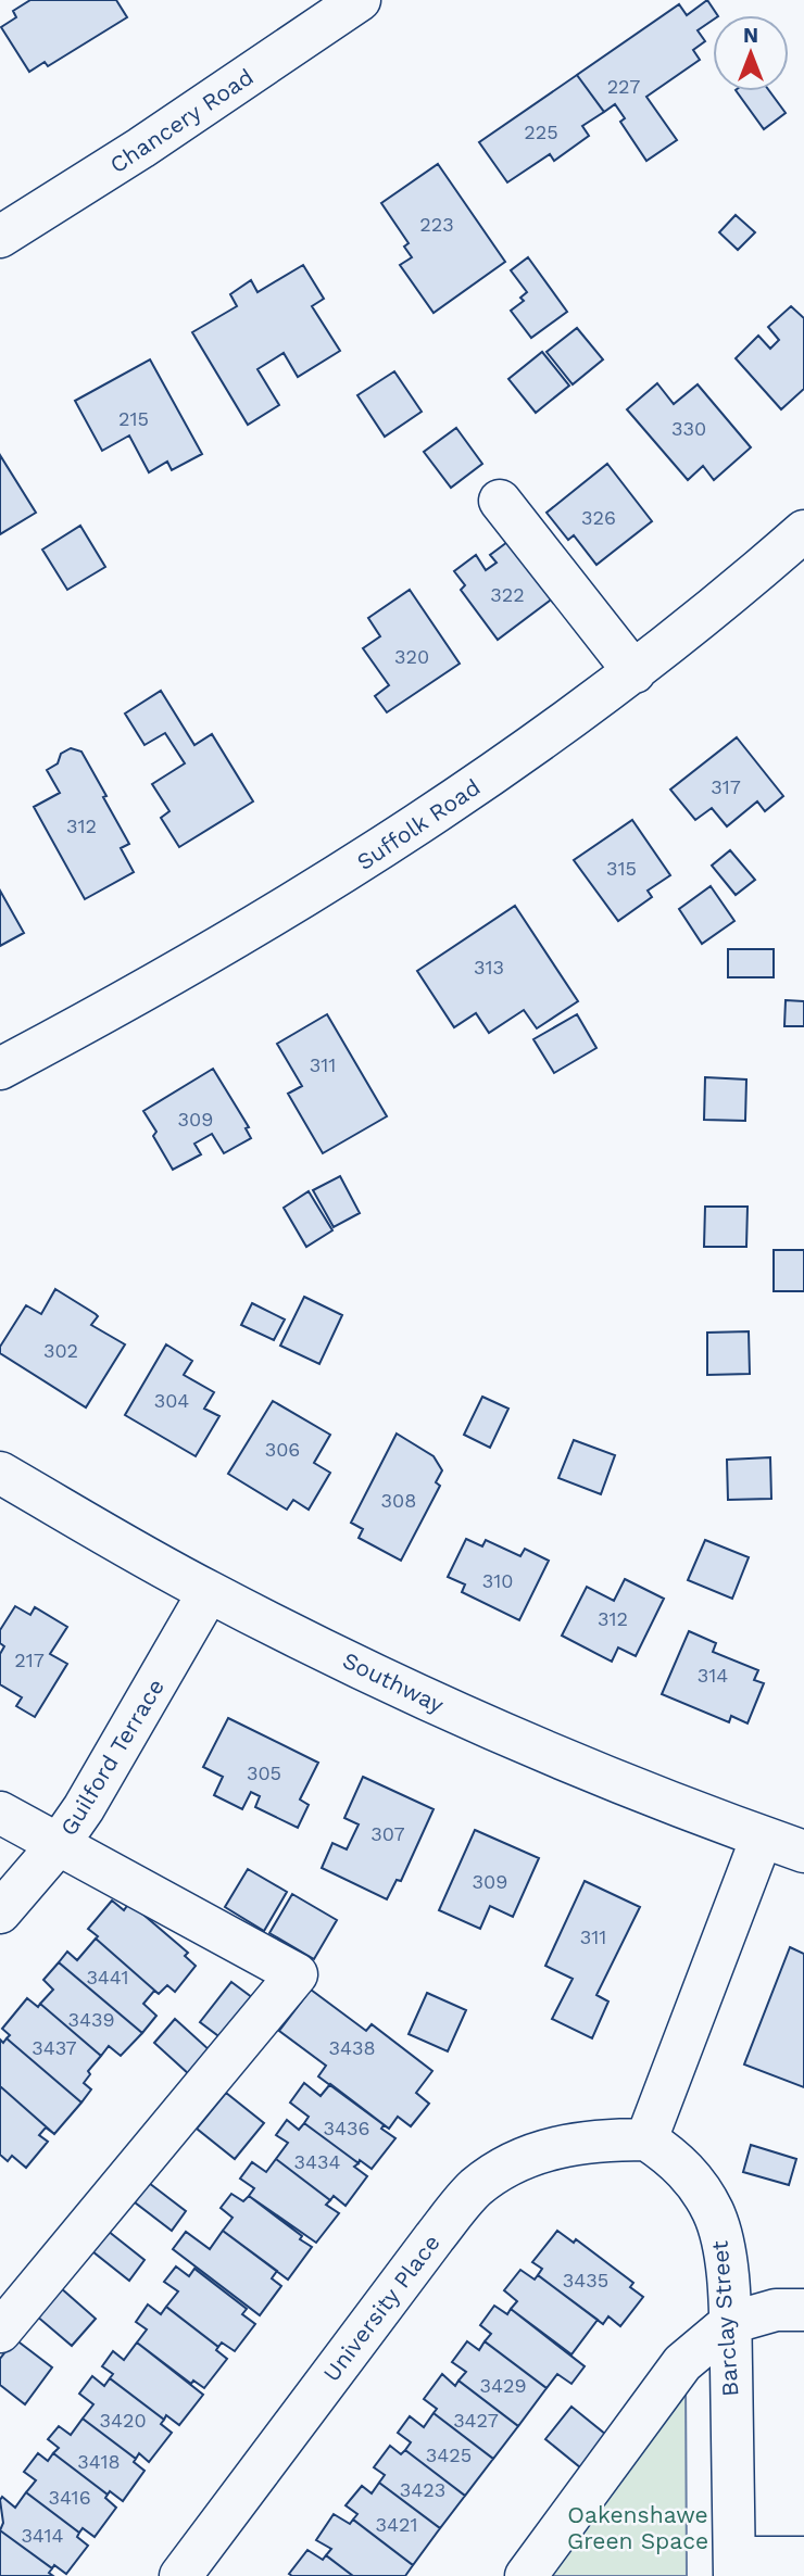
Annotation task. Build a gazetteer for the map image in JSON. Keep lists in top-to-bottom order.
{
  "streets": {
    "street": [
      "Chancery Road",
      "Suffolk Road",
      "Southway",
      "Guilford Terrace",
      "University Place",
      "Barclay Street"
    ]
  },
  "crossings": [
    ["Southway", "Guilford Terrace"],
    ["University Place", "Barclay Street"]
  ],
  "parks": ["Oakenshawe Green Space"],
  "house_numbers": [
    "227",
    "225",
    "223",
    "215",
    "330",
    "326",
    "322",
    "320",
    "317",
    "312",
    "315",
    "313",
    "311",
    "309",
    "302",
    "304",
    "306",
    "308",
    "310",
    "312",
    "217",
    "314",
    "305",
    "307",
    "309",
    "311",
    "3441",
    "3439",
    "3437",
    "3438",
    "3436",
    "3434",
    "3435",
    "3429",
    "3420",
    "3427",
    "3425",
    "3418",
    "3423",
    "3416",
    "3421",
    "3414"
  ],
  "north": "top"
}
